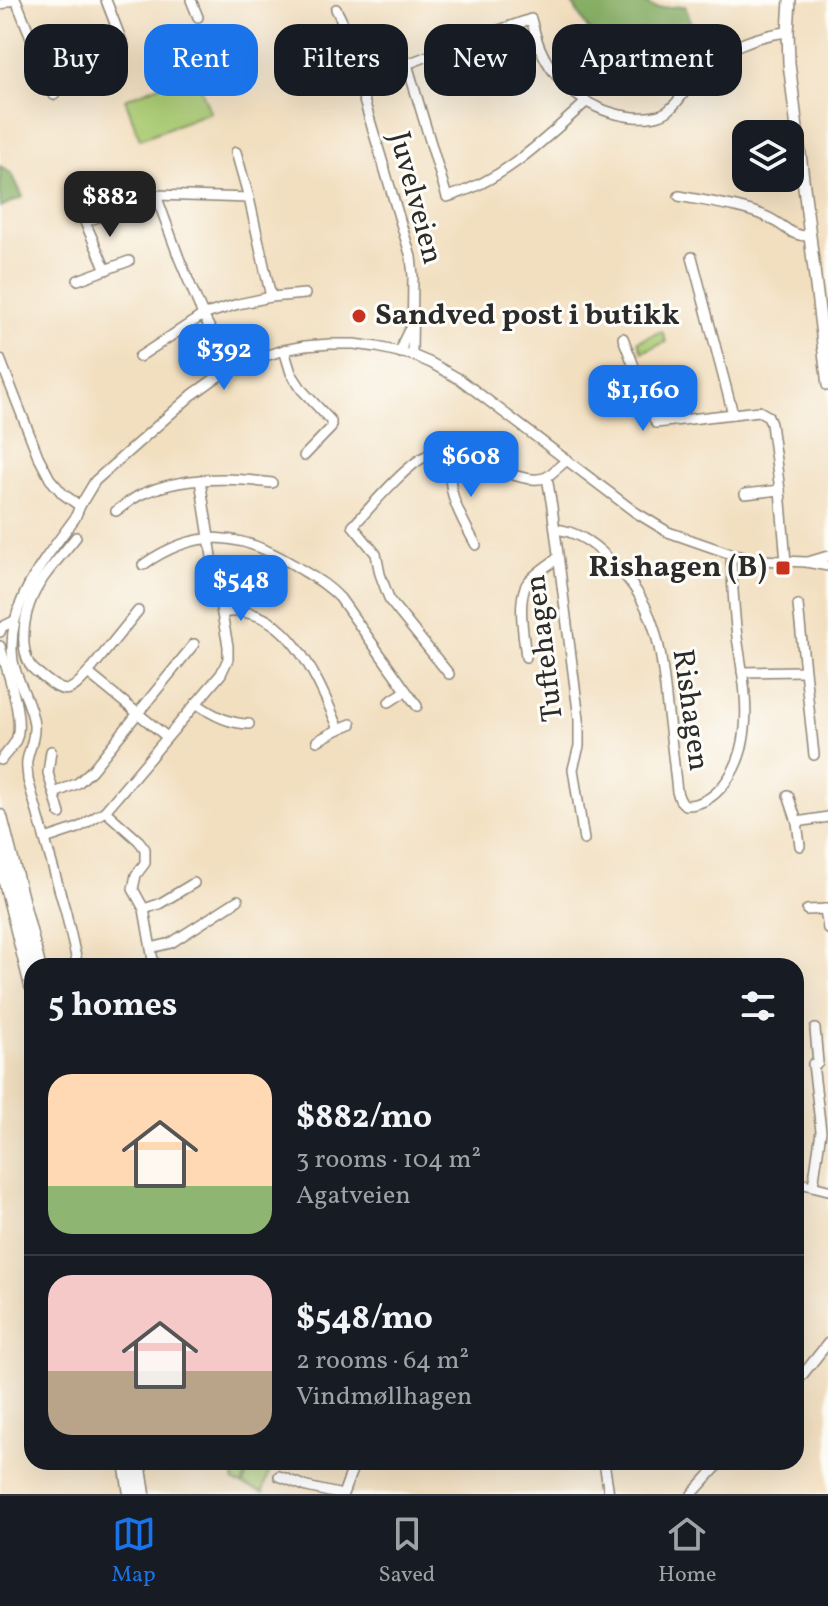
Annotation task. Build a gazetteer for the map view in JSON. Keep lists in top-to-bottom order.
{
  "streets": {
    "street": ["Juvelveien", "Tuftehagen", "Rishagen"]
  },
  "crossings": [
    ["Tuftehagen", "Rishagen"]
  ],
  "places": {
    "other": ["Sandved post i butikk"],
    "transit": ["Rishagen (B)"]
  },
  "page": {
    "chip": [
      "Buy",
      "Rent",
      "Filters",
      "New",
      "Apartment"
    ],
    "price": [
      "$882",
      "$392",
      "$1,160",
      "$608",
      "$548"
    ],
    "heading": "5 homes",
    "list": [
      {
        "name": "$882/mo",
        "note": "3 rooms · 104 m² · Agatveien"
      },
      {
        "name": "$548/mo",
        "note": "2 rooms · 64 m² · Vindmøllhagen"
      }
    ],
    "tabs": ["Map", "Saved", "Home"]
  }
}
